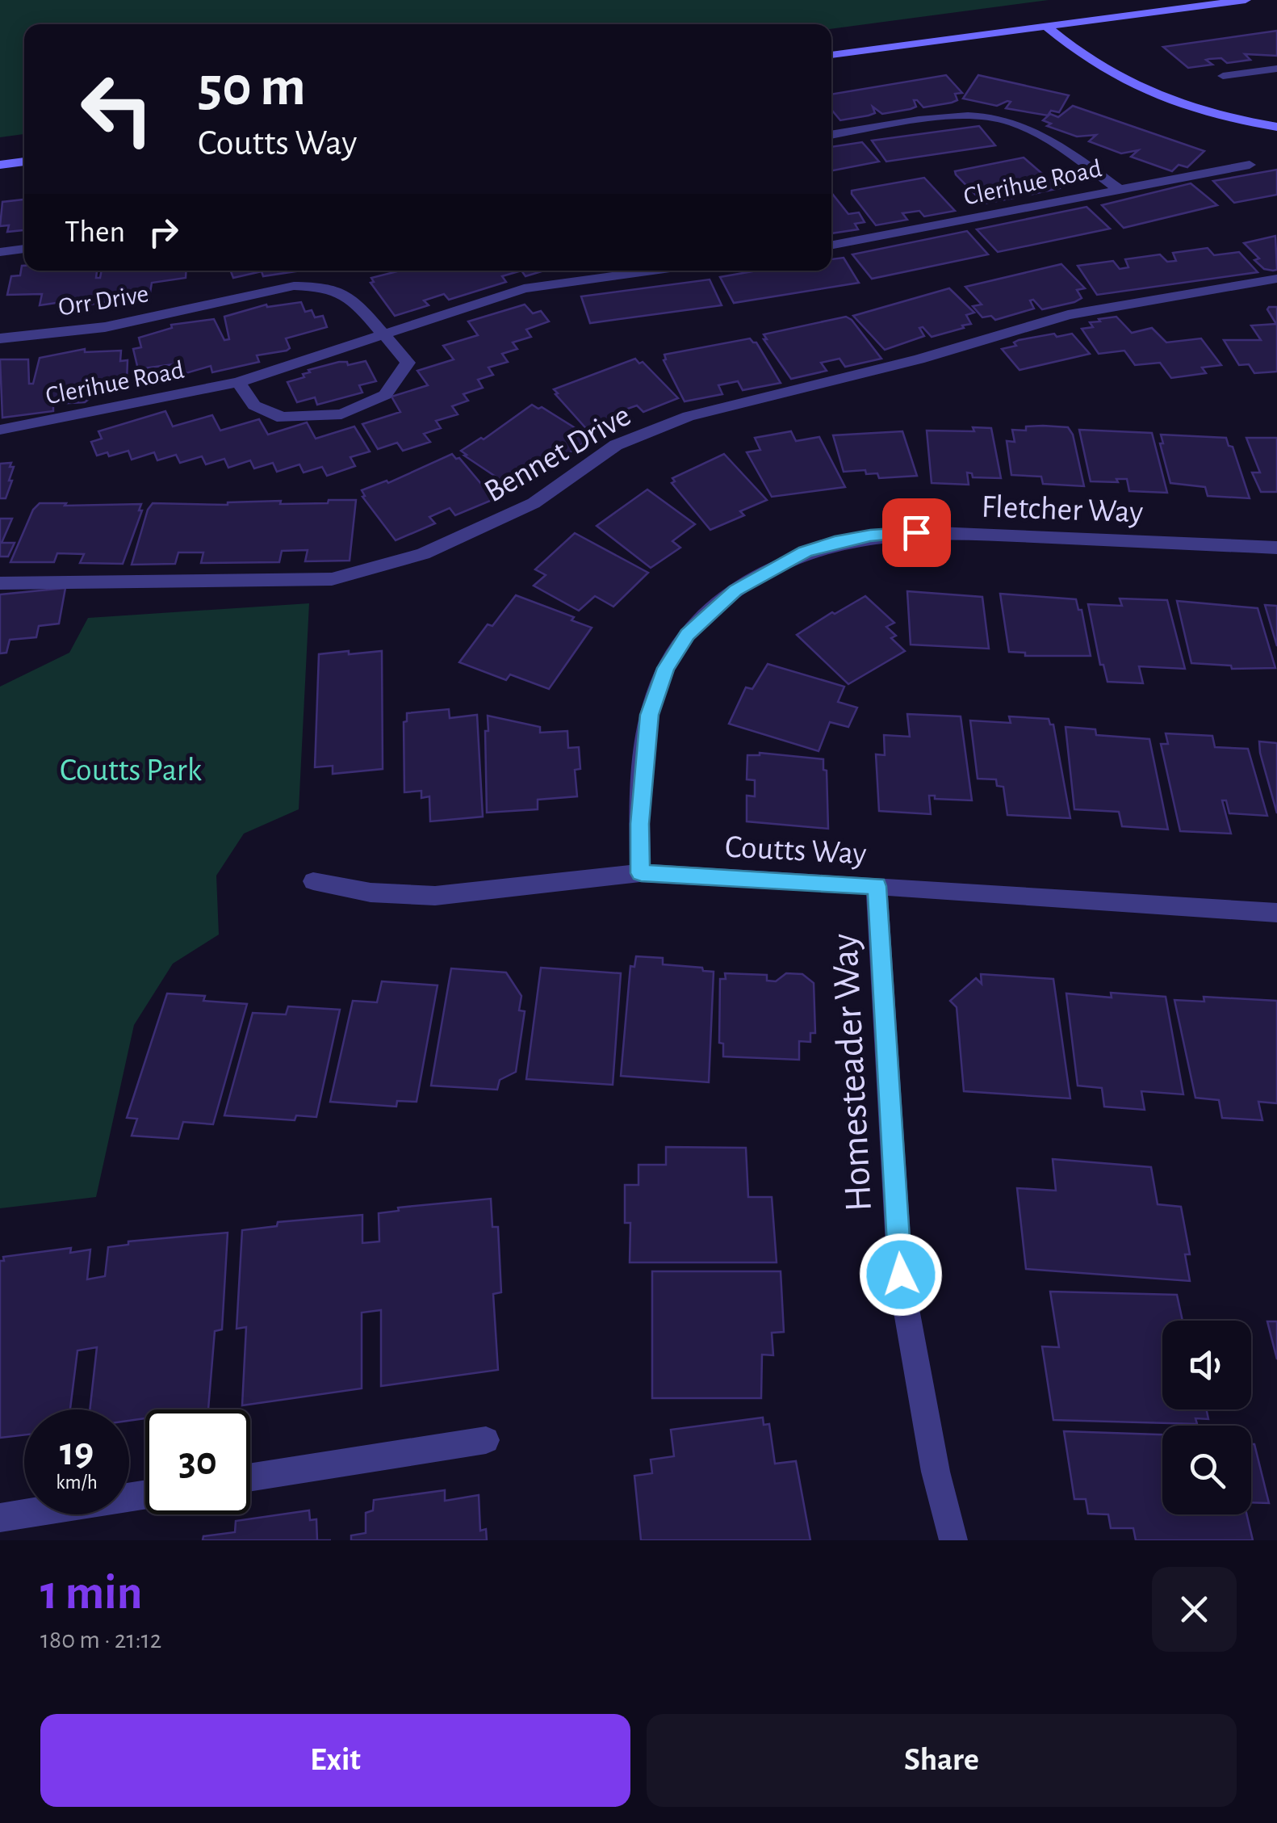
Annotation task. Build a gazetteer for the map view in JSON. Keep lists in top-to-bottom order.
{
  "streets": {
    "street": [
      "Clerihue Road",
      "Orr Drive",
      "Bennet Drive",
      "Fletcher Way",
      "Coutts Way",
      "Homesteader Way"
    ]
  },
  "crossings": [
    ["Clerihue Road", "Orr Drive"],
    ["Fletcher Way", "Coutts Way"],
    ["Coutts Way", "Homesteader Way"]
  ],
  "parks": ["Coutts Park"],
  "page": {
    "turn": ["50 m", "Coutts Way"],
    "then": "Then",
    "speed": "19 km/h",
    "limit": "30",
    "heading": ["1 min", "180 m · 21:12"],
    "buttons": ["Exit", "Share"]
  }
}
